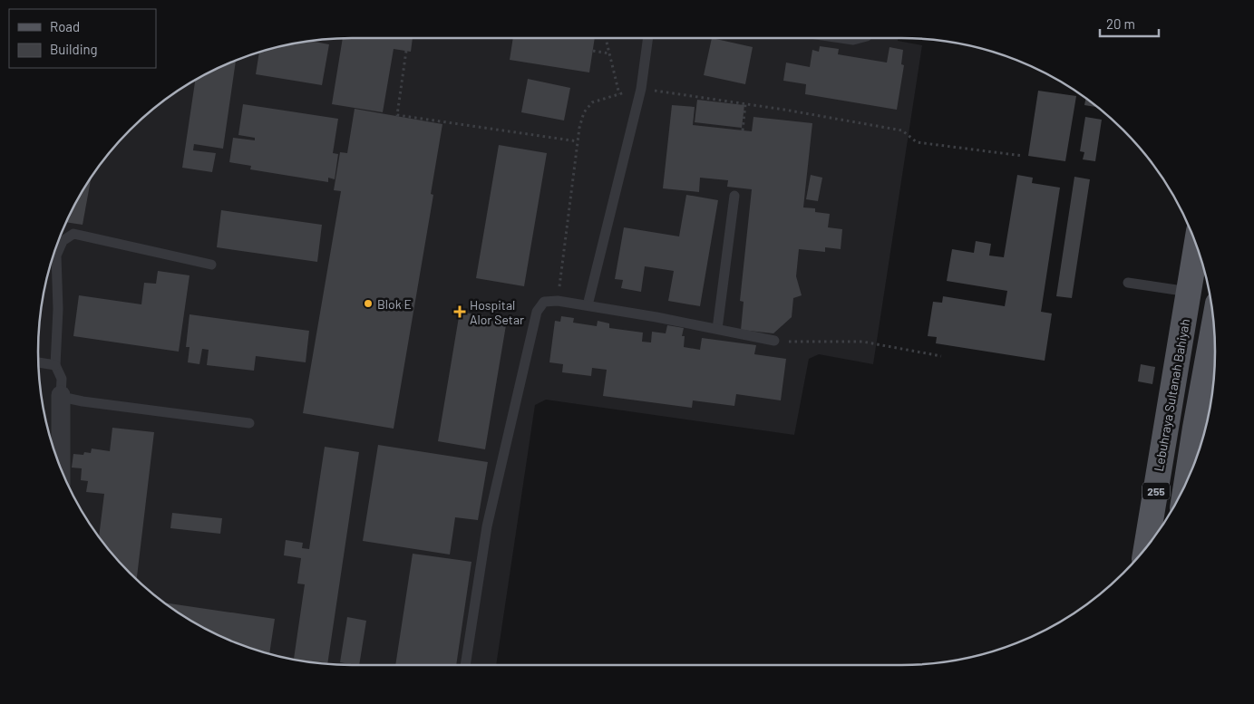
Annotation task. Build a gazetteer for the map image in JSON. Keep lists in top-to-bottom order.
{
  "streets": {
    "main road": ["Lebuhraya Sultanah Bahiyah", "255"]
  },
  "places": {
    "other": ["Blok E"],
    "health": ["Hospital Alor Setar"]
  },
  "legend": ["Road", "Building"],
  "scale_bar": "20 m"
}
